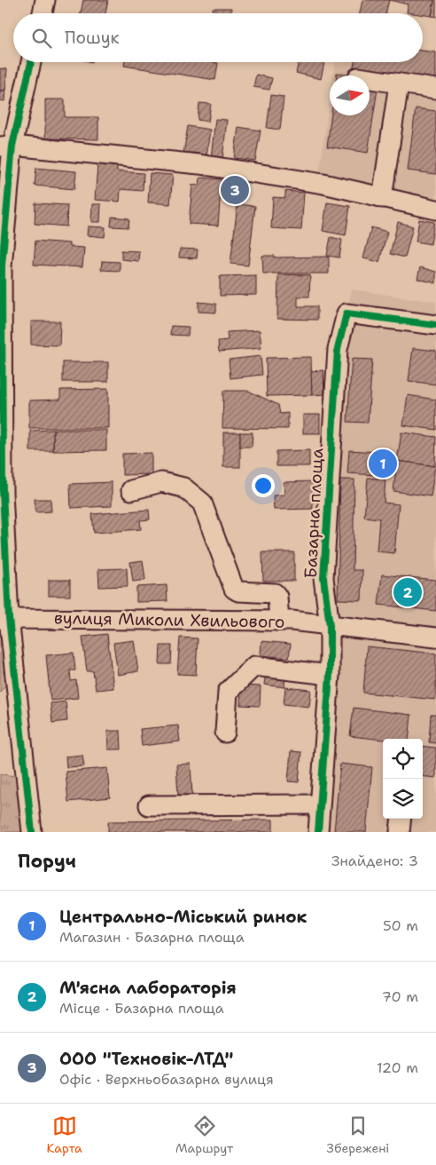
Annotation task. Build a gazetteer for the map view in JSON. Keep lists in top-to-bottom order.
{
  "streets": {
    "street": ["Базарна площа", "вулиця Миколи Хвильового"]
  },
  "crossings": [
    ["Базарна площа", "вулиця Миколи Хвильового"]
  ],
  "north": "right",
  "page": {
    "search": "Пошук",
    "pins": ["3", "1", "2"],
    "heading": ["Поруч", "Знайдено: 3"],
    "list": [
      {
        "mark": "1",
        "name": "Центрально-Міський ринок",
        "note": "Магазин · Базарна площа",
        "value": "50 m"
      },
      {
        "mark": "2",
        "name": "М'ясна лабораторія",
        "note": "Місце · Базарна площа",
        "value": "70 m"
      },
      {
        "mark": "3",
        "name": "ООО \"Техновік-ЛТД\"",
        "note": "Офіс · Верхньобазарна вулиця",
        "value": "120 m"
      }
    ],
    "nav": ["Карта", "Маршрут", "Збережені"]
  }
}
